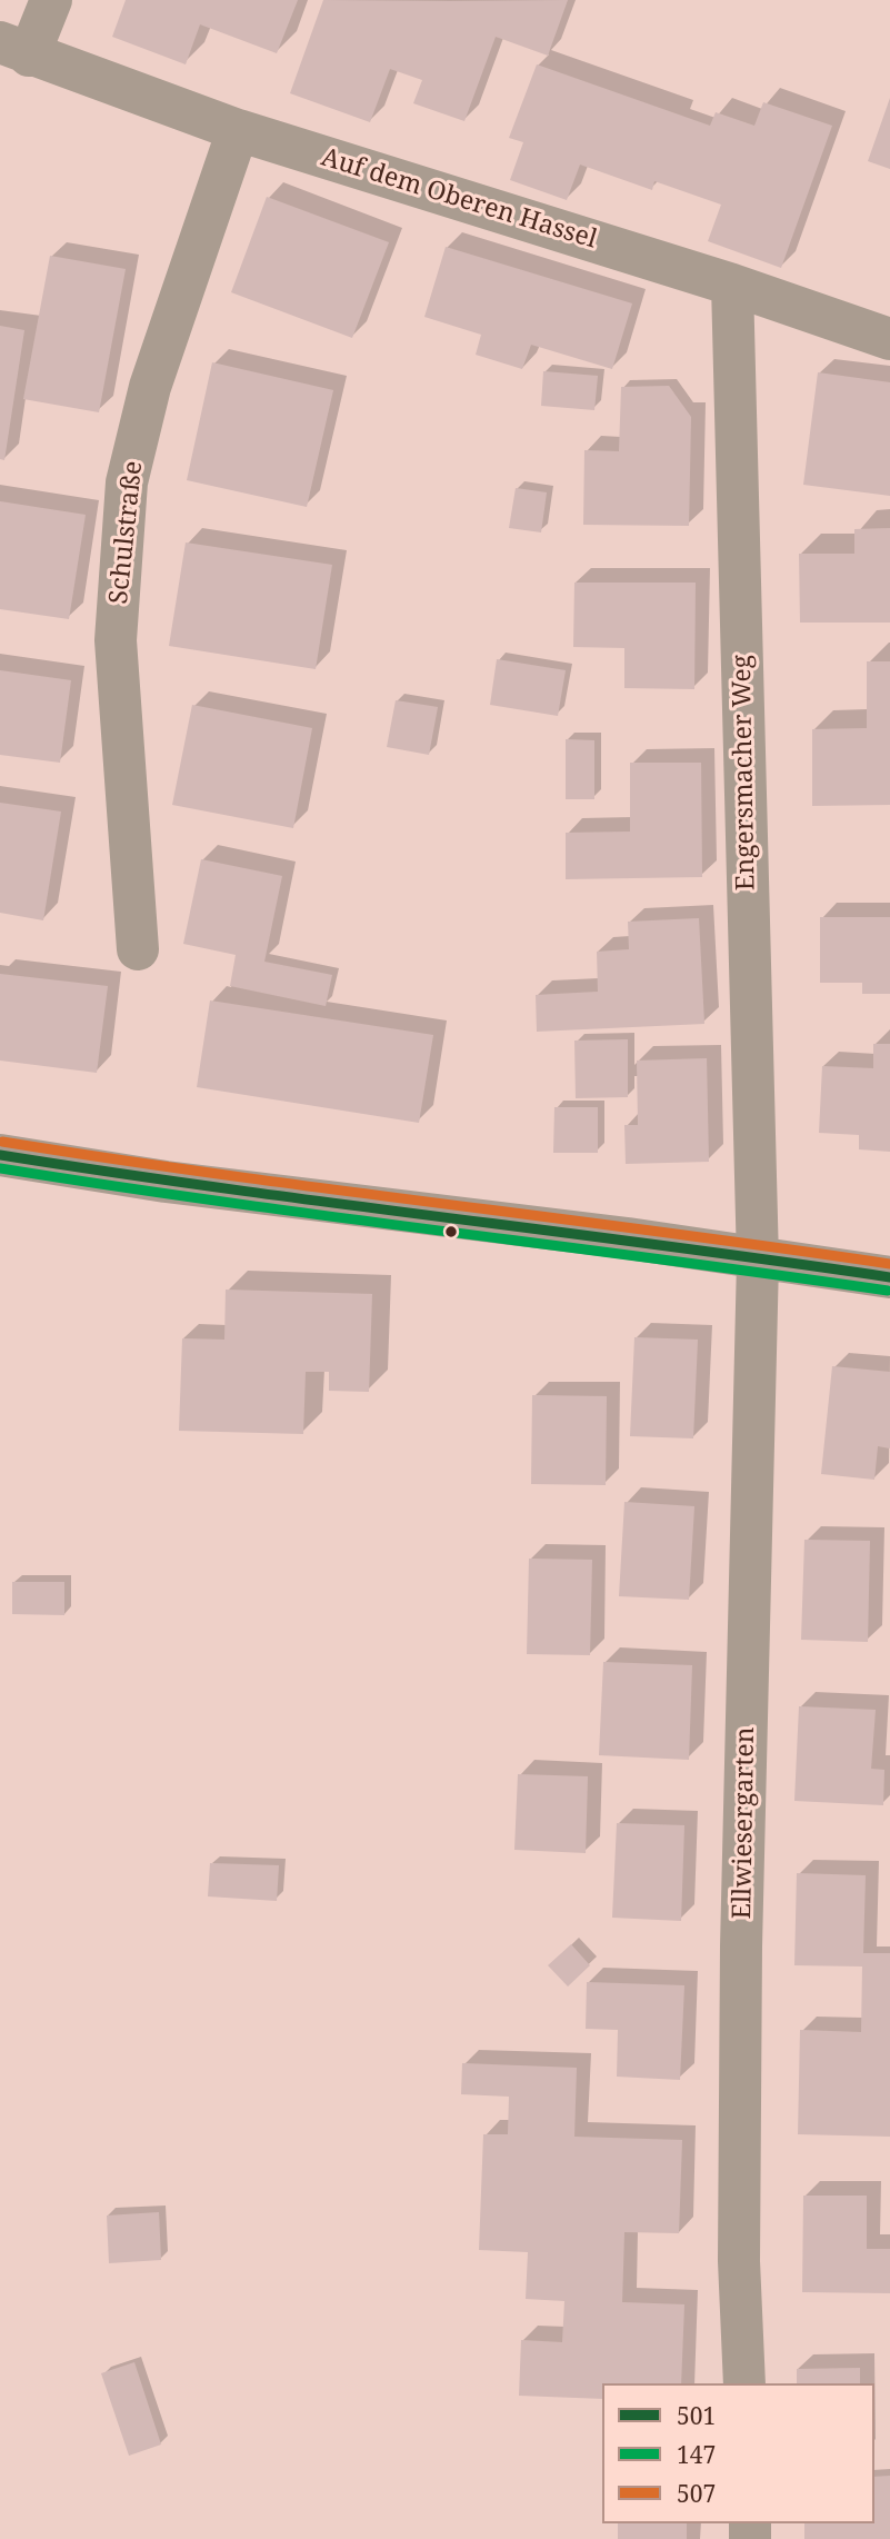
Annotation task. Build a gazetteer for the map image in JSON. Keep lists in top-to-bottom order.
{
  "streets": {
    "street": [
      "Auf dem Oberen Hassel",
      "Schulstraße",
      "Engersmacher Weg",
      "Ellwiesergarten"
    ]
  },
  "crossings": [
    ["Auf dem Oberen Hassel", "Schulstraße"],
    ["Auf dem Oberen Hassel", "Engersmacher Weg"],
    ["Engersmacher Weg", "Ellwiesergarten"]
  ],
  "lines": ["transit line 507", "transit line 501", "transit line 147"],
  "legend": ["501", "147", "507"]
}
